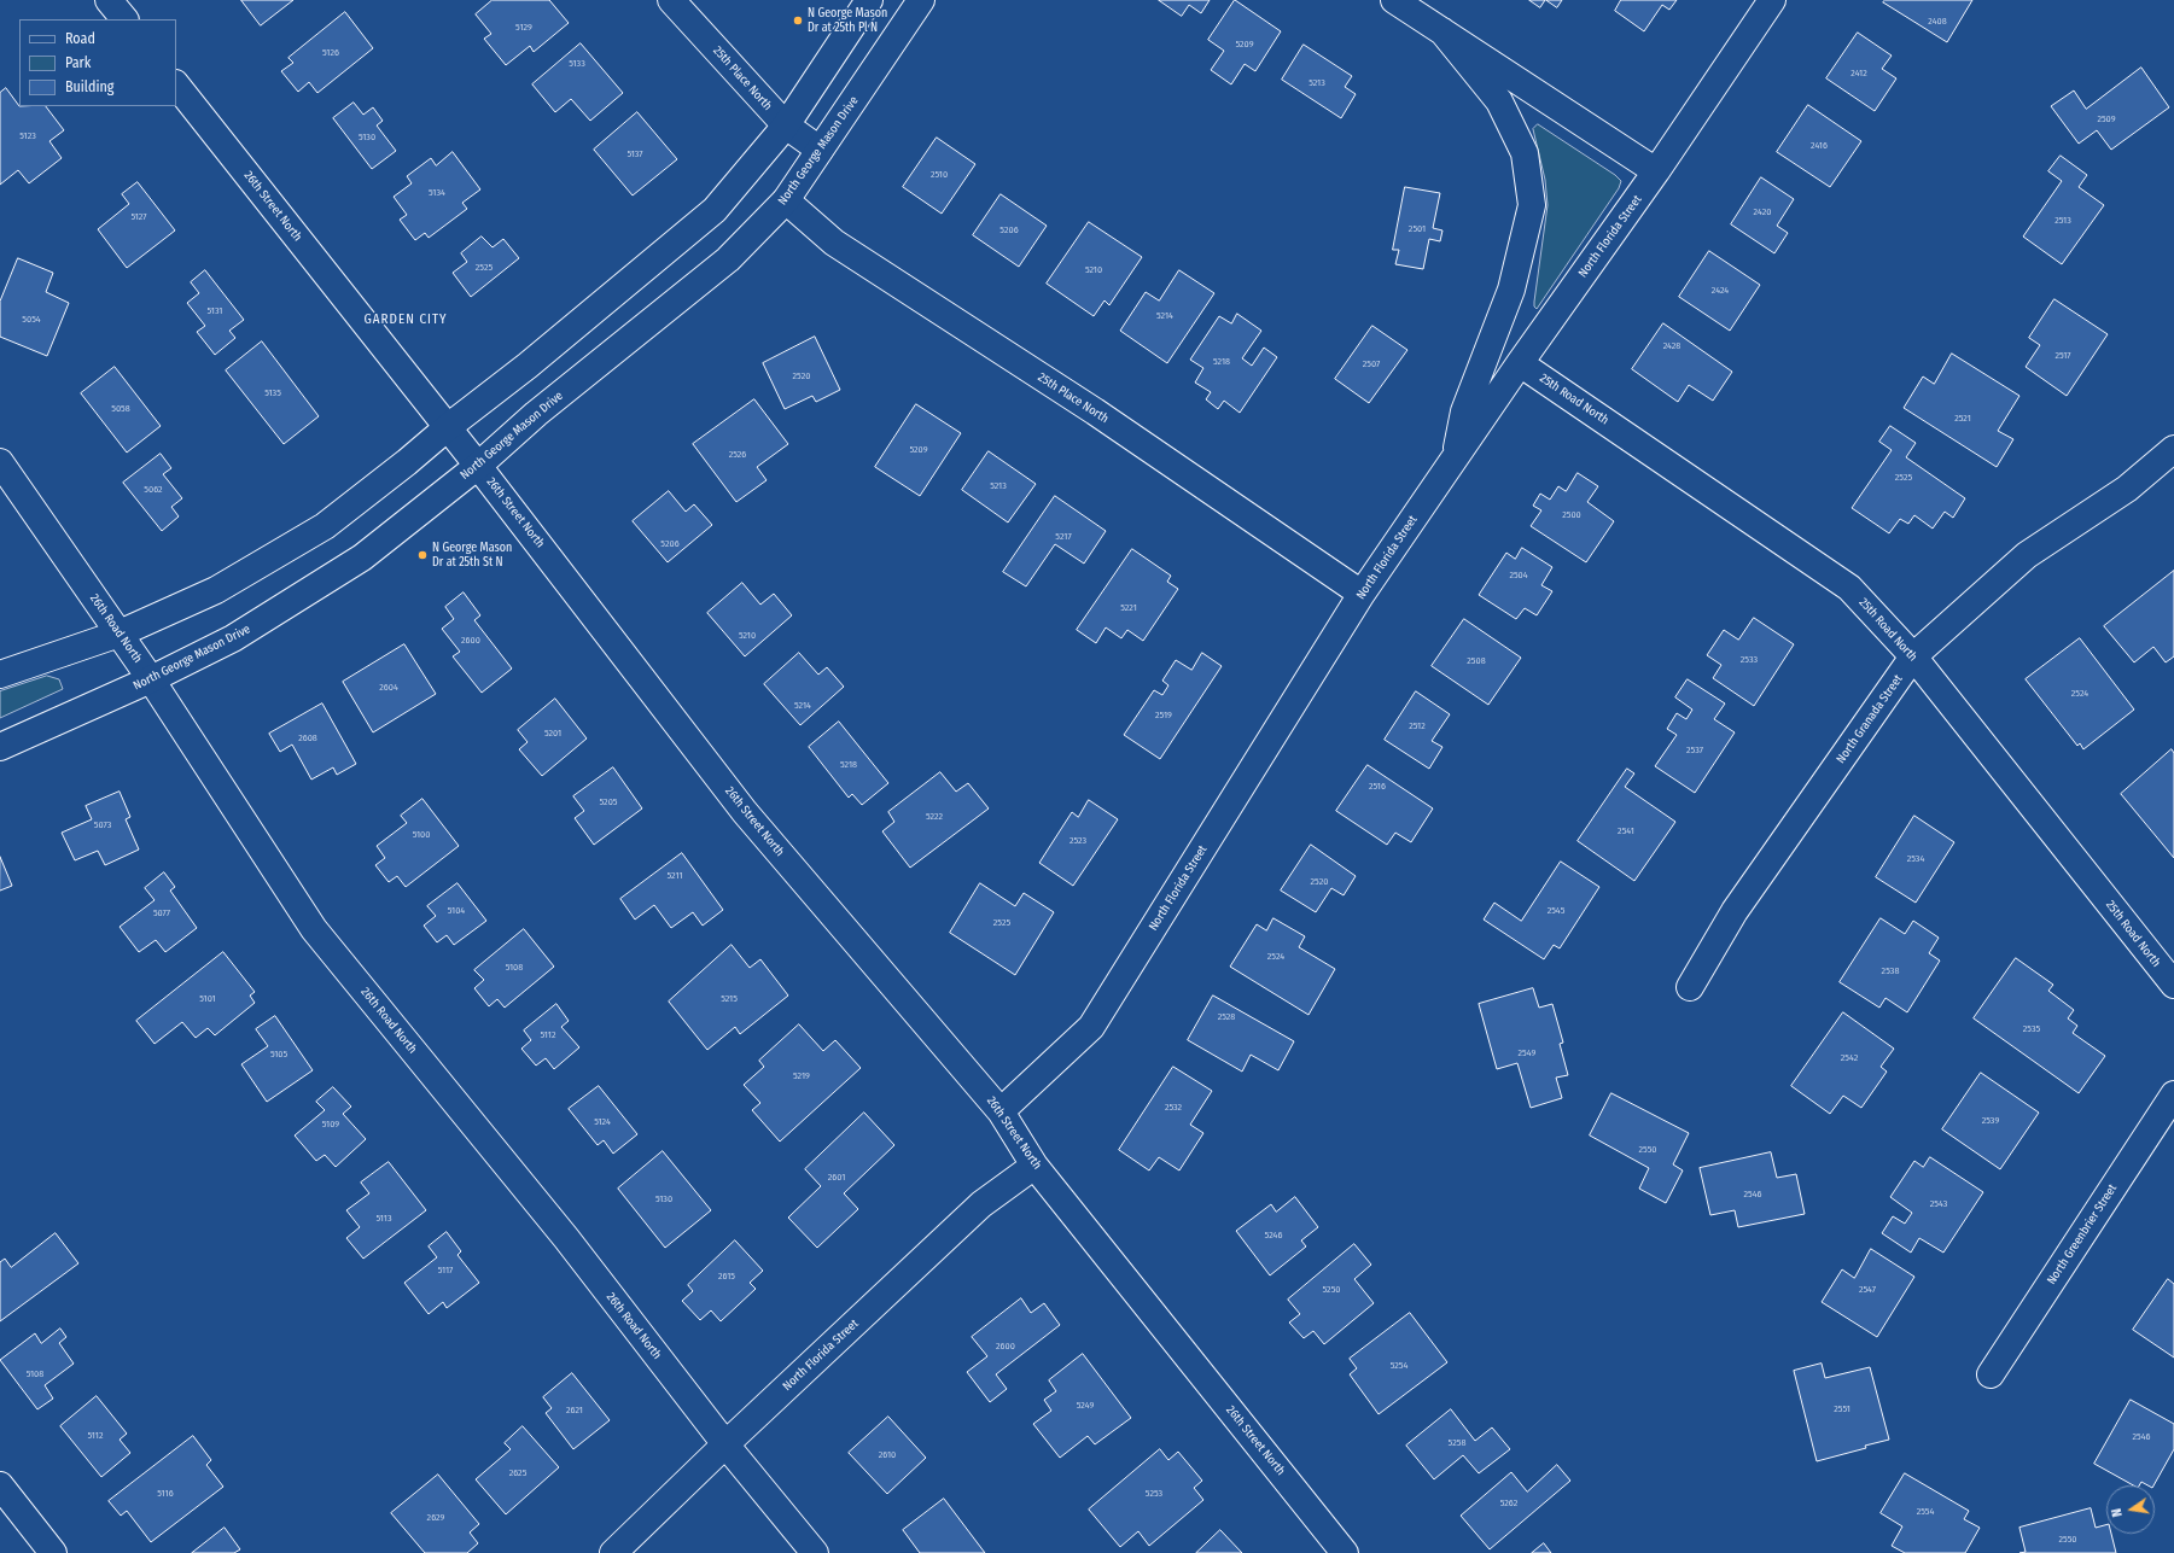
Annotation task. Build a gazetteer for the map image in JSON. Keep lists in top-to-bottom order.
{
  "streets": {
    "street": [
      "25th Place North",
      "North George Mason Drive",
      "26th Street North",
      "North Florida Street",
      "25th Road North",
      "26th Road North",
      "North Granada Street",
      "North Greenbrier Street"
    ]
  },
  "crossings": [
    ["25th Place North", "North George Mason Drive"],
    ["25th Place North", "North Florida Street"],
    ["North George Mason Drive", "26th Street North"],
    ["North George Mason Drive", "26th Road North"],
    ["26th Street North", "North Florida Street"],
    ["North Florida Street", "25th Road North"],
    ["North Florida Street", "26th Road North"],
    ["25th Road North", "North Granada Street"]
  ],
  "districts": ["GARDEN CITY"],
  "places": ["N George Mason Dr at 25th Pl N", "N George Mason Dr at 25th St N"],
  "house_numbers": [
    "2408",
    "5129",
    "5209",
    "5126",
    "5133",
    "2412",
    "5213",
    "2509",
    "5123",
    "5130",
    "2416",
    "5137",
    "2510",
    "5134",
    "2420",
    "5127",
    "2513",
    "2501",
    "5206",
    "2525",
    "5210",
    "2424",
    "5131",
    "5214",
    "5054",
    "2428",
    "2517",
    "5218",
    "2507",
    "2520",
    "5135",
    "5058",
    "2521",
    "5209",
    "2526",
    "2525",
    "5213",
    "5062",
    "2500",
    "5217",
    "5206",
    "2504",
    "5221",
    "5210",
    "2600",
    "2533",
    "2508",
    "2604",
    "2524",
    "5214",
    "2519",
    "2512",
    "5201",
    "2608",
    "2537",
    "5218",
    "2516",
    "5205",
    "5222",
    "5073",
    "2541",
    "5100",
    "2523",
    "2534",
    "5211",
    "2520",
    "5104",
    "2545",
    "5077",
    "2525",
    "2524",
    "5108",
    "2538",
    "5101",
    "5215",
    "2528",
    "2535",
    "5112",
    "2549",
    "5105",
    "2542",
    "5219",
    "2532",
    "2539",
    "5124",
    "5109",
    "2550",
    "2601",
    "2546",
    "5130",
    "2543",
    "5113",
    "5246",
    "5117",
    "2615",
    "5250",
    "2547",
    "2600",
    "5254",
    "5108",
    "5249",
    "2551",
    "2621",
    "5112",
    "2546",
    "5258",
    "2610",
    "2625",
    "5116",
    "5253",
    "5262",
    "2554",
    "2629",
    "2550"
  ],
  "legend": ["Road", "Park", "Building"],
  "north": "left"
}
